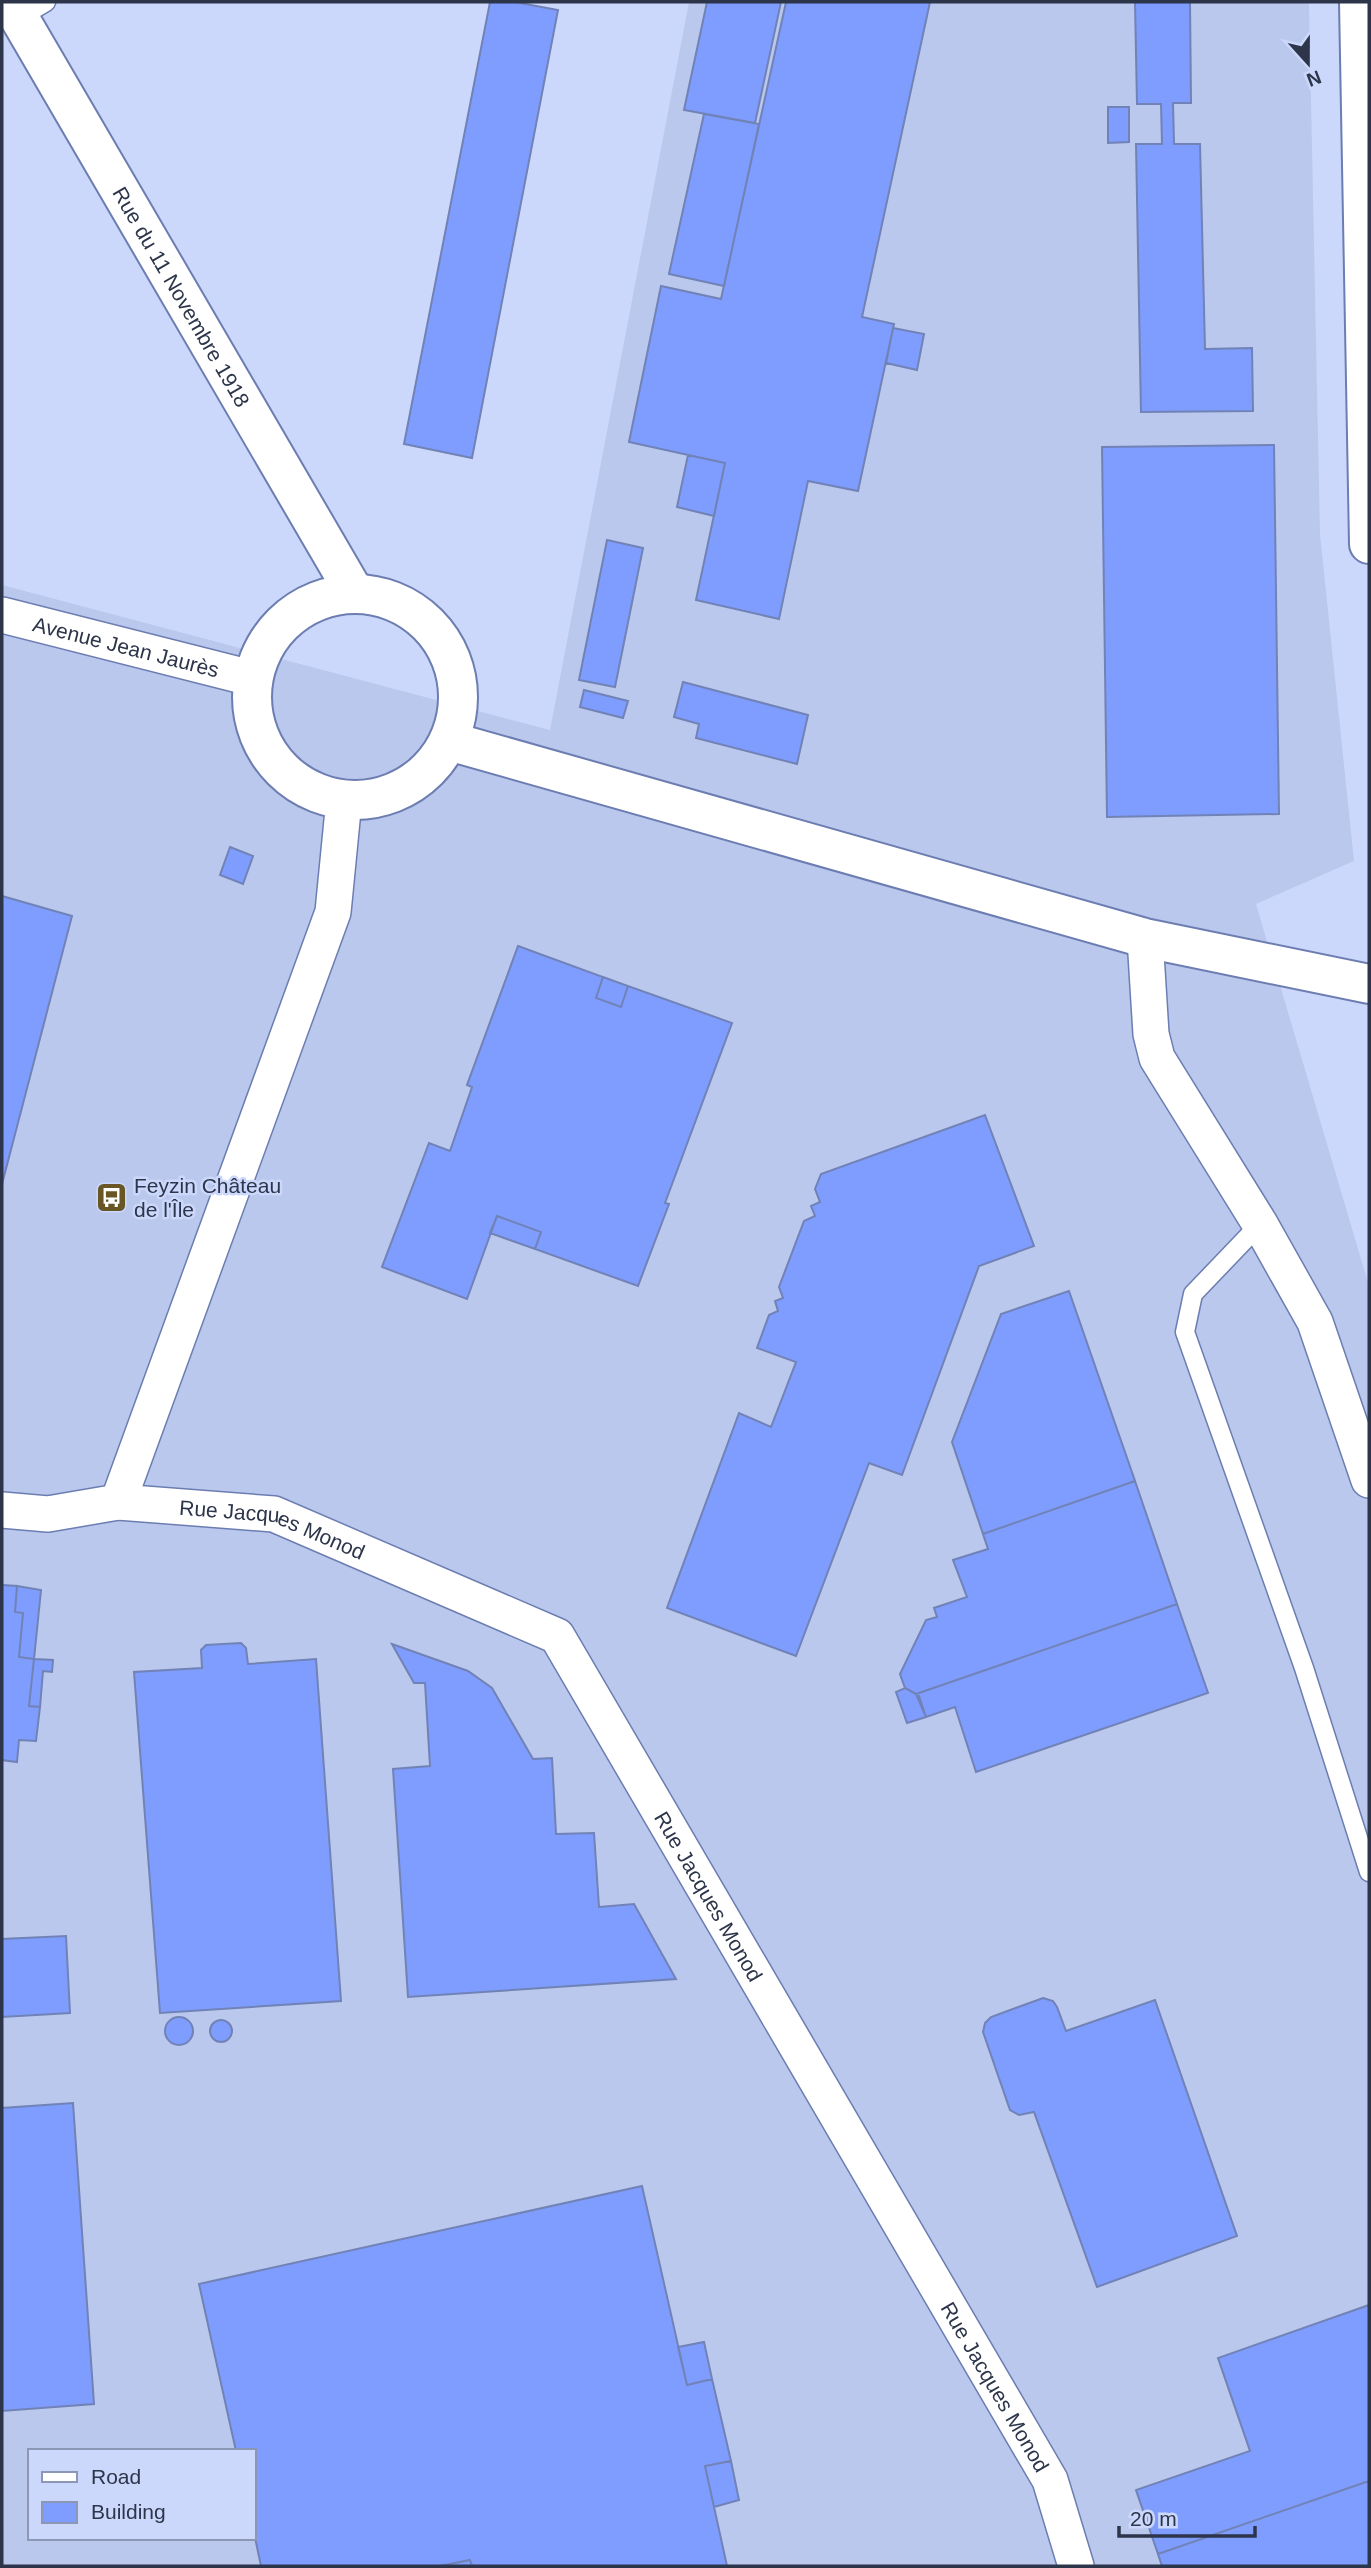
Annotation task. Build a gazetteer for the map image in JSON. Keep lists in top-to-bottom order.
{
  "streets": {
    "street": ["Rue du 11 Novembre 1918", "Avenue Jean Jaurès", "Rue Jacques Monod"]
  },
  "crossings": [
    ["Rue du 11 Novembre 1918", "Avenue Jean Jaurès"]
  ],
  "places": {
    "bus stop": ["Feyzin Château de l'Île"]
  },
  "legend": ["Road", "Building"],
  "scale_bar": "20 m",
  "north": "bottom"
}
